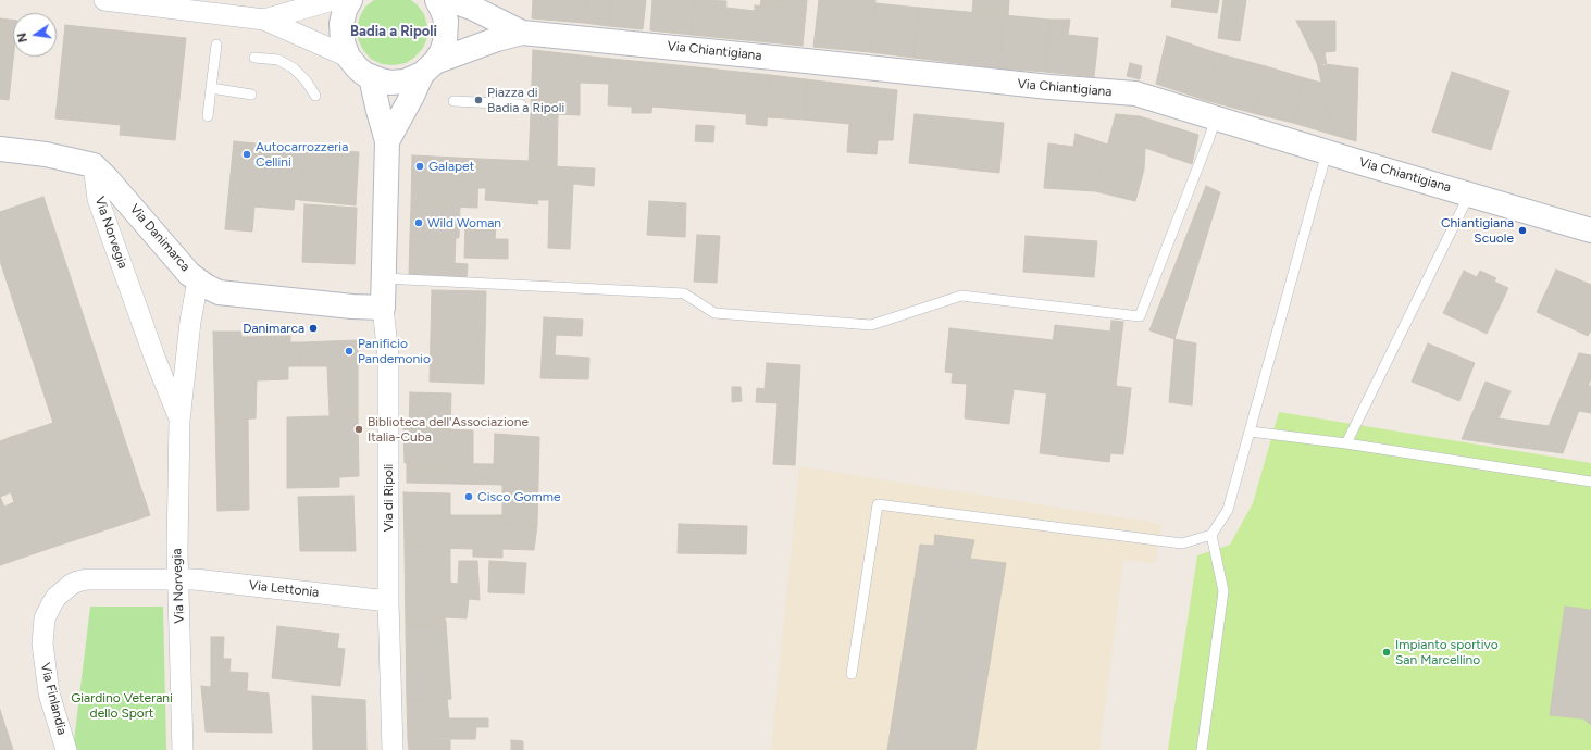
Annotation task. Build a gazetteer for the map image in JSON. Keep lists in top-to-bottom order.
{
  "streets": {
    "street": [
      "Via Chiantigiana",
      "Via Norvegia",
      "Via Danimarca",
      "Via di Ripoli",
      "Via Lettonia",
      "Via Finlandia"
    ]
  },
  "crossings": [
    ["Via Chiantigiana", "Via di Ripoli"],
    ["Via Norvegia", "Via Danimarca"],
    ["Via Norvegia", "Via Lettonia"],
    ["Via Norvegia", "Via Finlandia"],
    ["Via Danimarca", "Via di Ripoli"],
    ["Via di Ripoli", "Via Lettonia"],
    ["Via Lettonia", "Via Finlandia"]
  ],
  "districts": ["Badia a Ripoli"],
  "parks": ["Giardino Veterani dello Sport"],
  "places": [
    "Piazza di Badia a Ripoli",
    "Autocarrozzeria Cellini",
    "Galapet",
    "Wild Woman",
    "Chiantigiana Scuole",
    "Danimarca",
    "Panificio Pandemonio",
    "Biblioteca dell'Associazione Italia-Cuba",
    "Cisco Gomme",
    "Impianto sportivo San Marcellino"
  ],
  "north": "left"
}
